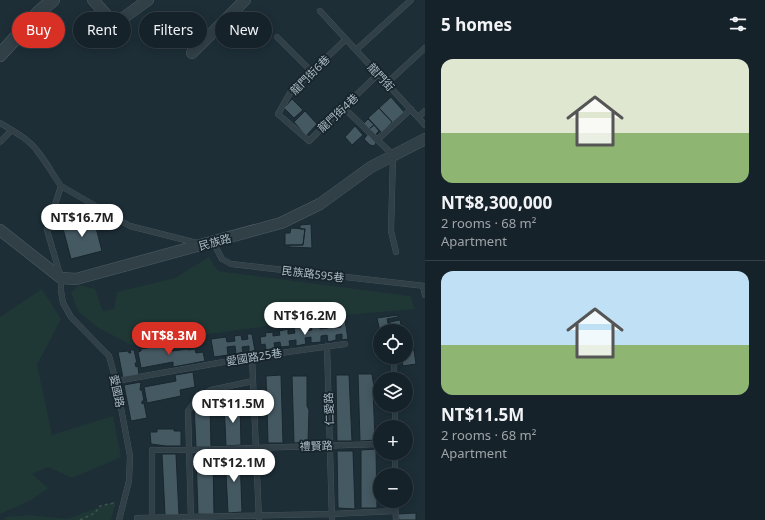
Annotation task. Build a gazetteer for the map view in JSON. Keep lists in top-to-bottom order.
{
  "streets": {
    "street": ["民族路"],
    "lane": [
      "龍門街6巷",
      "龍門街",
      "龍門街4巷",
      "民族路595巷",
      "愛國路25巷",
      "愛國路",
      "仁愛路",
      "禮賢路"
    ]
  },
  "crossings": [
    ["龍門街6巷", "龍門街"],
    ["龍門街6巷", "龍門街4巷"],
    ["龍門街", "龍門街4巷"],
    ["民族路", "民族路595巷"],
    ["民族路", "愛國路"],
    ["愛國路25巷", "愛國路"],
    ["愛國路25巷", "仁愛路"],
    ["仁愛路", "禮賢路"]
  ],
  "page": {
    "heading": "5 homes",
    "chip": [
      "Buy",
      "Rent",
      "Filters",
      "New"
    ],
    "list": [
      {
        "name": "NT$8,300,000",
        "note": "2 rooms · 68 m² · Apartment"
      },
      {
        "name": "NT$11.5M",
        "note": "2 rooms · 68 m² · Apartment"
      }
    ],
    "price": [
      "NT$16.7M",
      "NT$16.2M",
      "NT$8.3M",
      "NT$11.5M",
      "NT$12.1M"
    ],
    "map_buttons": ["+", "−"]
  }
}
